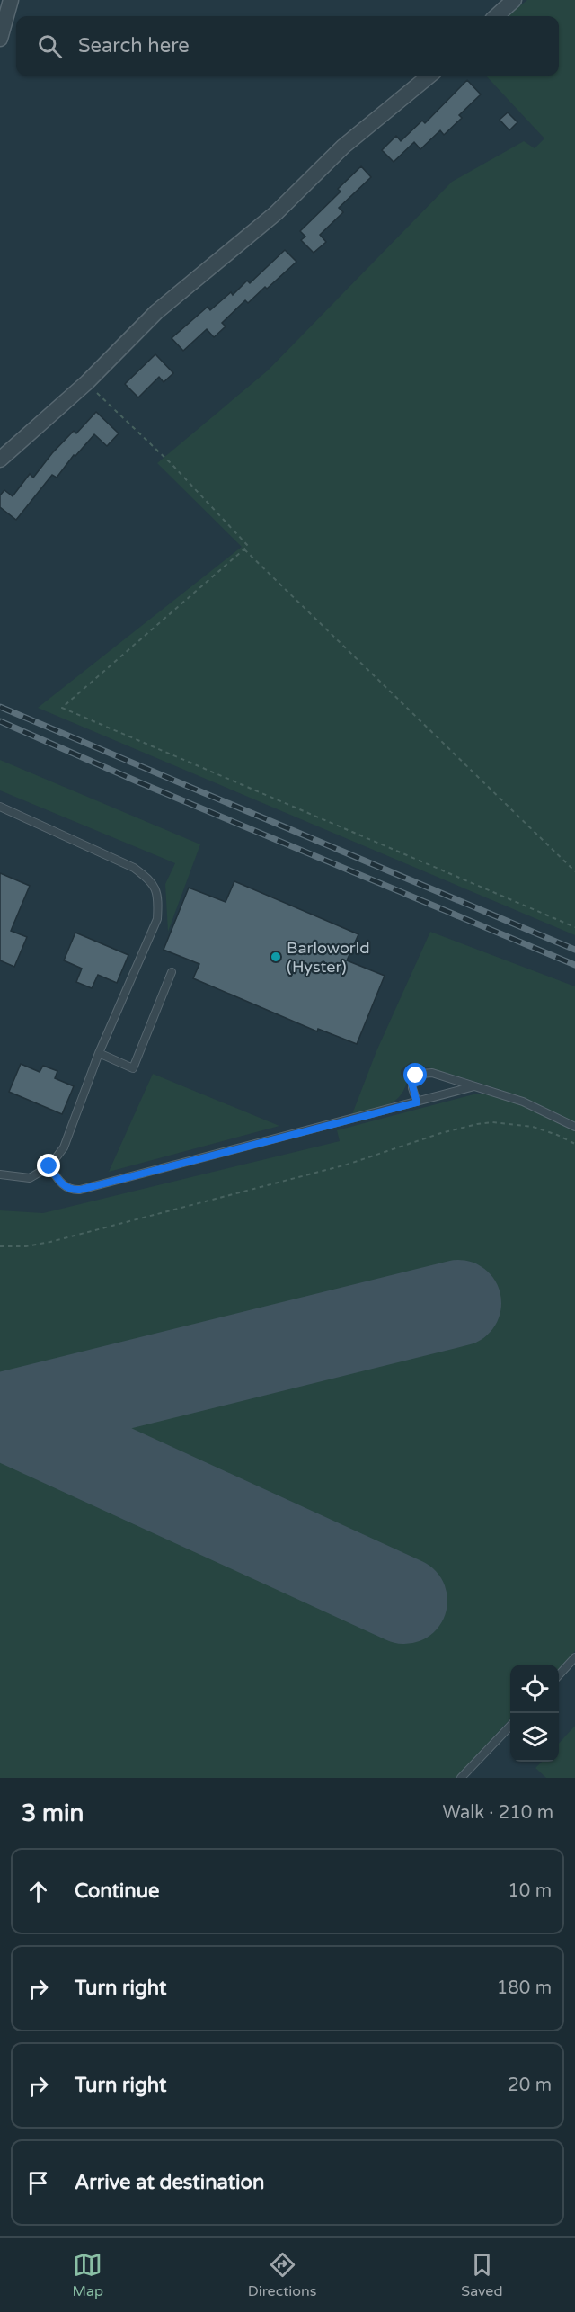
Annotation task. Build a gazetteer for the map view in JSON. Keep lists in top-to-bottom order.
{
  "places": ["Barloworld (Hyster)"],
  "page": {
    "search": "Search here",
    "heading": ["3 min", "Walk · 210 m"],
    "list": [
      ["Continue", "10 m"],
      ["Turn right", "180 m"],
      ["Turn right", "20 m"],
      "Arrive at destination"
    ],
    "nav": ["Map", "Directions", "Saved"]
  }
}
